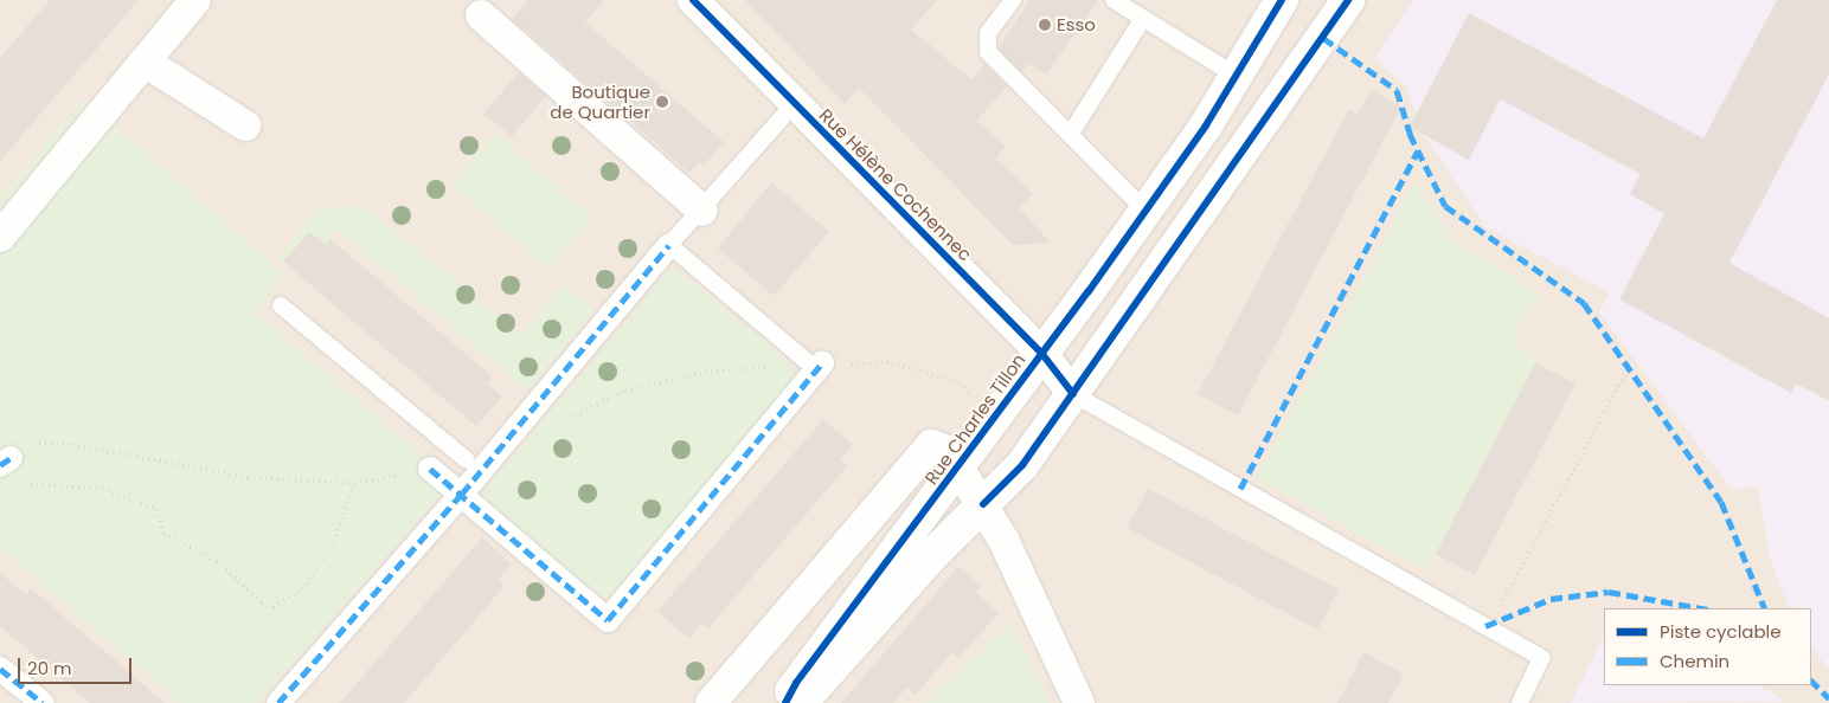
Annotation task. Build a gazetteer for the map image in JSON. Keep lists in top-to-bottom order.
{
  "streets": {
    "street": ["Rue Hélène Cochennec", "Rue Charles Tillon"]
  },
  "crossings": [
    ["Rue Hélène Cochennec", "Rue Charles Tillon"]
  ],
  "places": ["Esso", "Boutique de Quartier"],
  "legend": ["Piste cyclable", "Chemin"],
  "scale_bar": "20 m"
}
